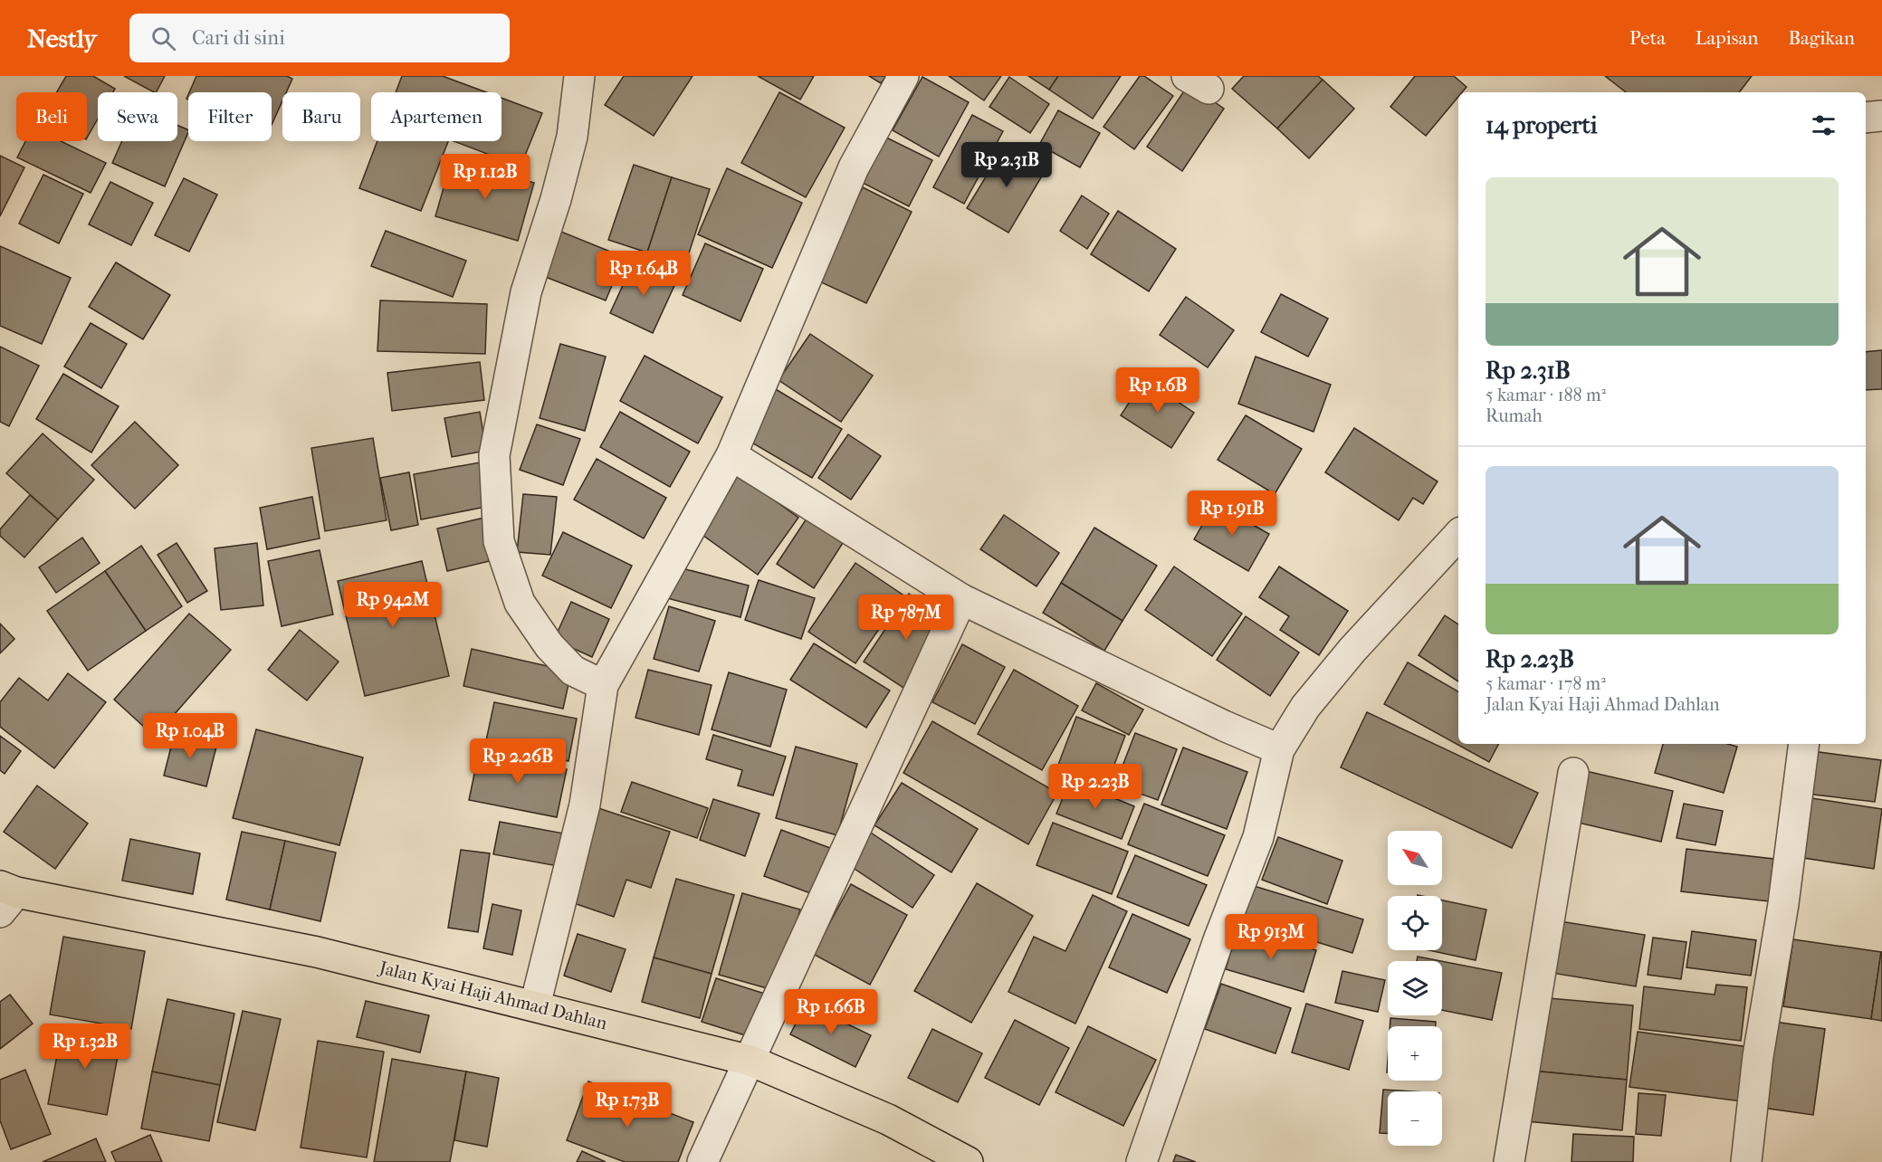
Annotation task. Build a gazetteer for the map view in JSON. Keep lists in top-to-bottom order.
{
  "streets": {
    "main road": ["Jalan Kyai Haji Ahmad Dahlan"]
  },
  "north": "top left",
  "page": {
    "header": "Nestly",
    "search": "Cari di sini",
    "nav": ["Peta", "Lapisan", "Bagikan"],
    "chip": [
      "Beli",
      "Sewa",
      "Filter",
      "Baru",
      "Apartemen"
    ],
    "heading": "14 properti",
    "price": [
      "Rp 2.31B",
      "Rp 1.12B",
      "Rp 1.64B",
      "Rp 1.6B",
      "Rp 1.91B",
      "Rp 942M",
      "Rp 787M",
      "Rp 1.04B",
      "Rp 2.26B",
      "Rp 2.23B",
      "Rp 913M",
      "Rp 1.66B",
      "Rp 1.32B",
      "Rp 1.73B"
    ],
    "list": [
      {
        "name": "Rp 2.31B",
        "note": "5 kamar · 188 m² · Rumah"
      },
      {
        "name": "Rp 2.23B",
        "note": "5 kamar · 178 m² · Jalan Kyai Haji Ahmad Dahlan"
      }
    ],
    "map_buttons": ["+", "−"]
  }
}
